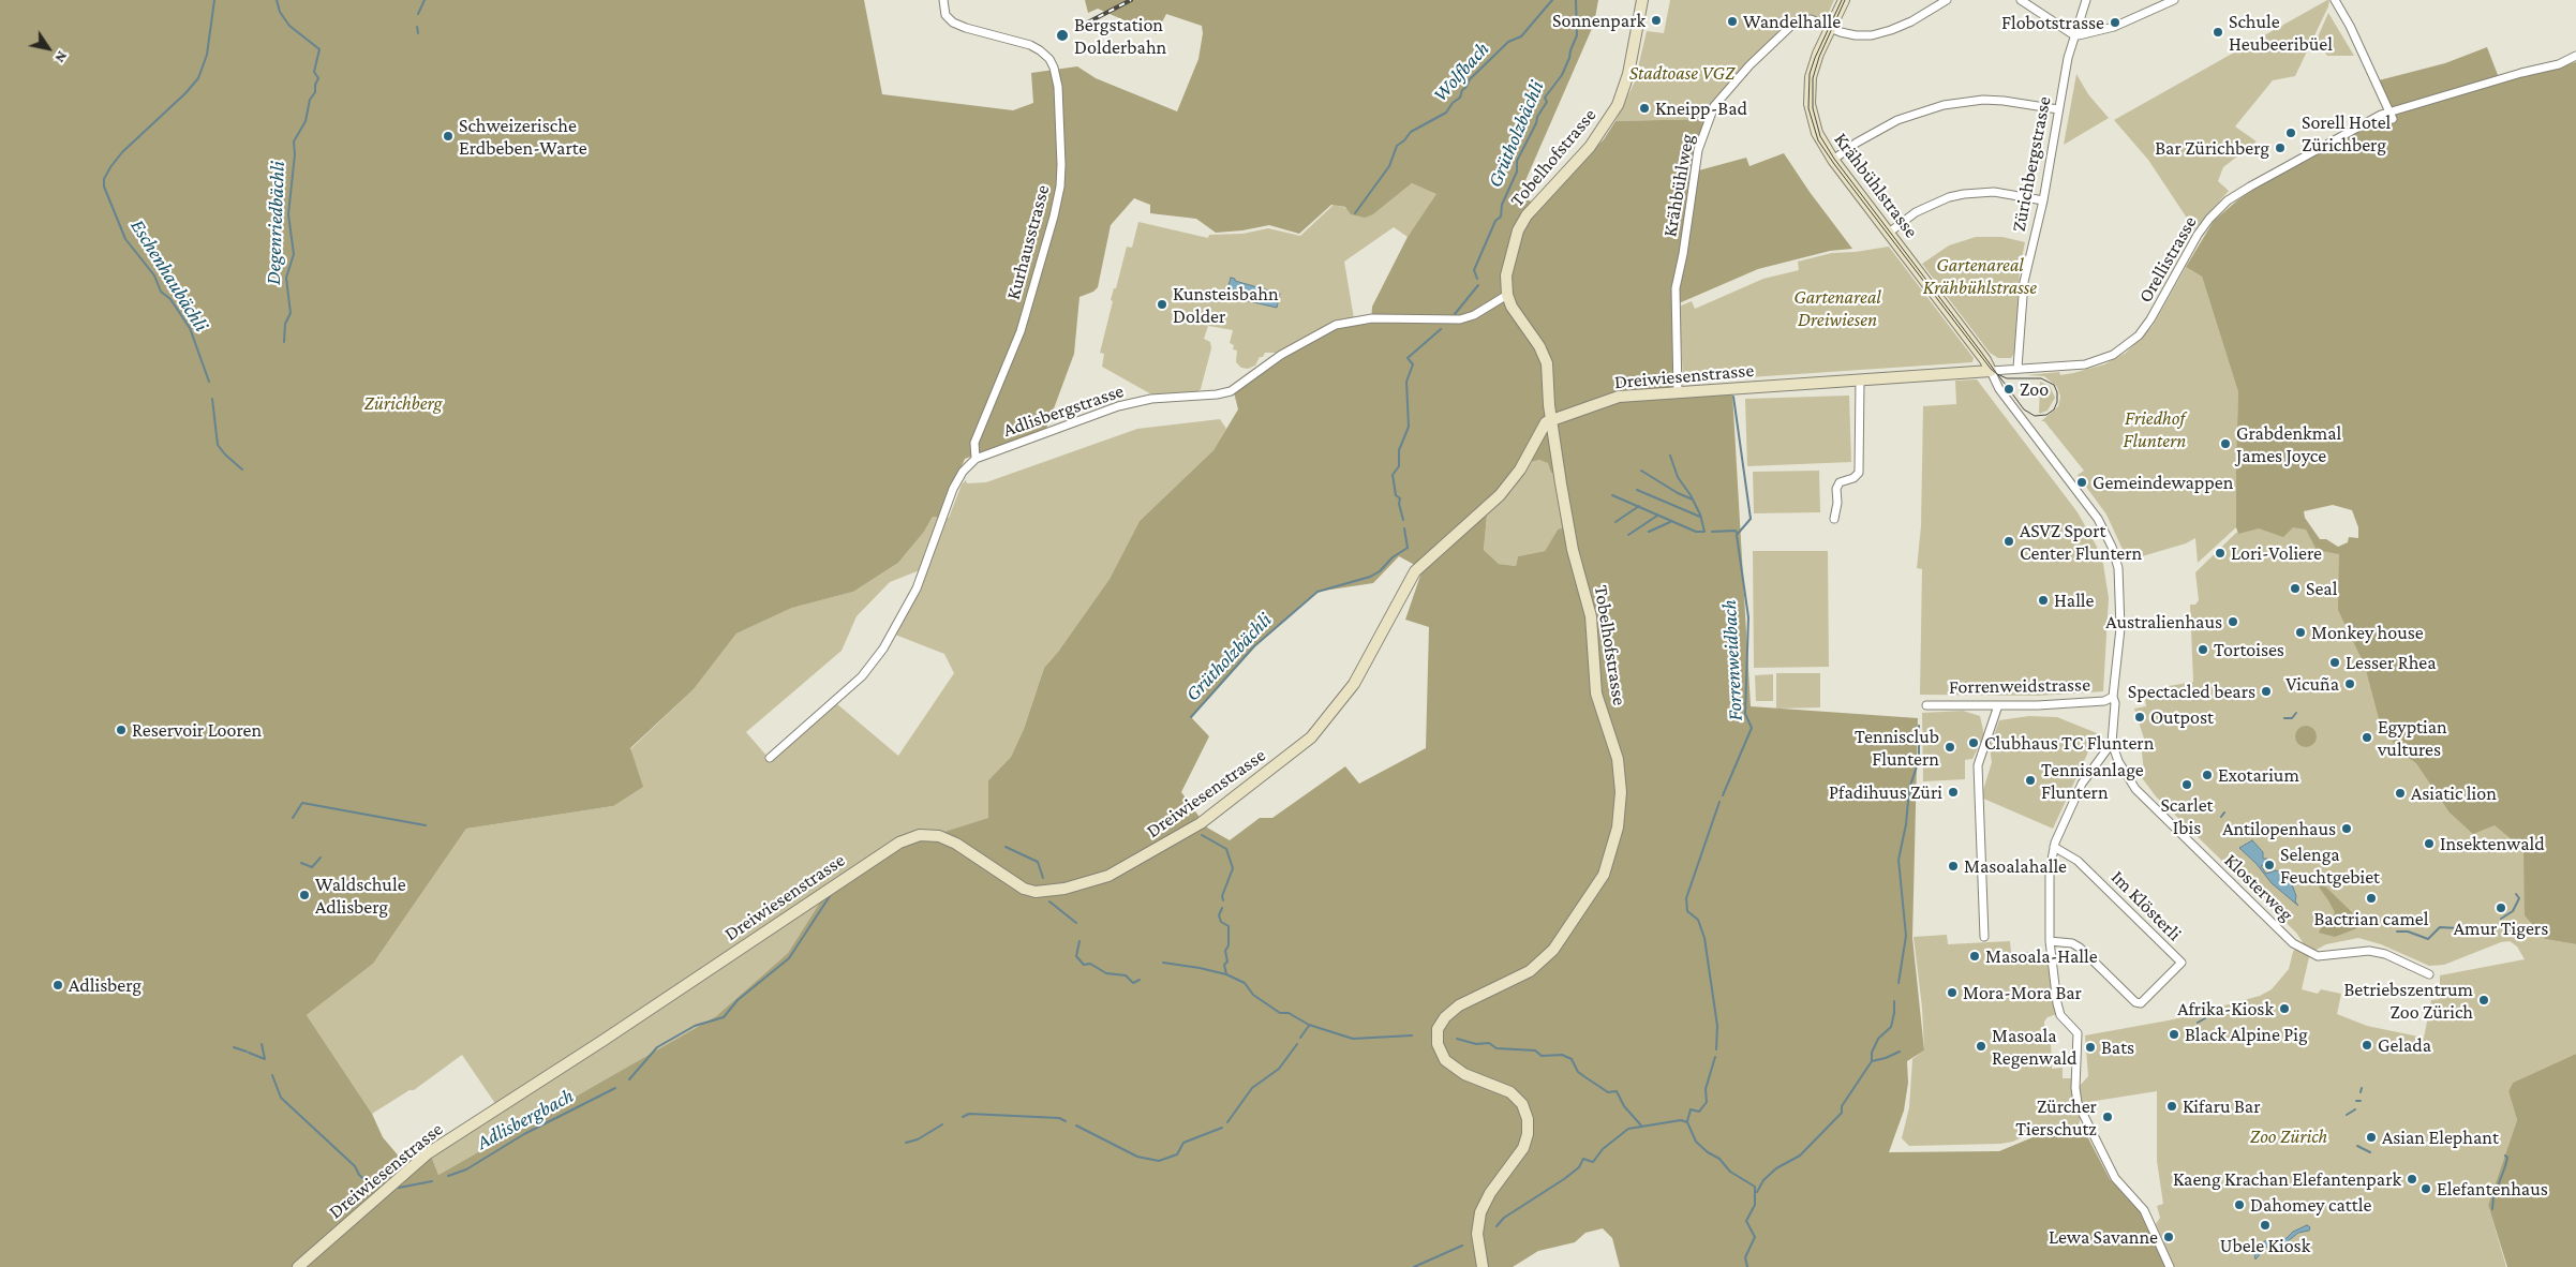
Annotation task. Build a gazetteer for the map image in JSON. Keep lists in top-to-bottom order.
{
  "streets": {
    "street": [
      "Tobelhofstrasse",
      "Zürichbergstrasse",
      "Krähbühlweg",
      "Krähbühlstrasse",
      "Kurhausstrasse",
      "Orellistrasse",
      "Dreiwiesenstrasse",
      "Adlisbergstrasse",
      "Forrenweidstrasse",
      "Klosterweg",
      "Im Klösterli"
    ]
  },
  "crossings": [
    ["Tobelhofstrasse", "Dreiwiesenstrasse"],
    ["Tobelhofstrasse", "Adlisbergstrasse"],
    ["Zürichbergstrasse", "Orellistrasse"],
    ["Krähbühlweg", "Krähbühlstrasse"],
    ["Krähbühlweg", "Dreiwiesenstrasse"],
    ["Krähbühlstrasse", "Orellistrasse"],
    ["Krähbühlstrasse", "Dreiwiesenstrasse"],
    ["Kurhausstrasse", "Adlisbergstrasse"],
    ["Orellistrasse", "Dreiwiesenstrasse"]
  ],
  "water": [
    "Wolfbach",
    "Grütholzbächli",
    "Degenriedbächli",
    "Eschenhaubächli",
    "Forrenweidbach",
    "Adlisbergbach"
  ],
  "parks": [
    "Stadtoase VGZ",
    "Gartenareal Krähbühlstrasse",
    "Gartenareal Dreiwiesen",
    "Zürichberg",
    "Friedhof Fluntern",
    "Zoo Zürich"
  ],
  "places": [
    "Sonnenpark",
    "Wandelhalle",
    "Flobotstrasse",
    "Schule Heubeeribüel",
    "Bergstation Dolderbahn",
    "Kneipp-Bad",
    "Sorell Hotel Zürichberg",
    "Schweizerische Erdbeben-Warte",
    "Bar Zürichberg",
    "Kunsteisbahn Dolder",
    "Zoo",
    "Grabdenkmal James Joyce",
    "Gemeindewappen",
    "ASVZ Sport Center Fluntern",
    "Lori-Voliere",
    "Seal",
    "Halle",
    "Australienhaus",
    "Monkey house",
    "Tortoises",
    "Lesser Rhea",
    "Vicuña",
    "Spectacled bears",
    "Outpost",
    "Reservoir Looren",
    "Egyptian vultures",
    "Clubhaus TC Fluntern",
    "Tennisclub Fluntern",
    "Exotarium",
    "Tennisanlage Fluntern",
    "Scarlet Ibis",
    "Pfadihuus Züri",
    "Asiatic lion",
    "Antilopenhaus",
    "Insektenwald",
    "Selenga Feuchtgebiet",
    "Masoalahalle",
    "Waldschule Adlisberg",
    "Bactrian camel",
    "Amur Tigers",
    "Masoala-Halle",
    "Adlisberg",
    "Mora-Mora Bar",
    "Betriebszentrum Zoo Zürich",
    "Afrika-Kiosk",
    "Black Alpine Pig",
    "Gelada",
    "Masoala Regenwald",
    "Bats",
    "Kifaru Bar",
    "Zürcher Tierschutz",
    "Asian Elephant",
    "Kaeng Krachan Elefantenpark",
    "Elefantenhaus",
    "Dahomey cattle",
    "Ubele Kiosk",
    "Lewa Savanne"
  ],
  "north": "bottom right"
}
